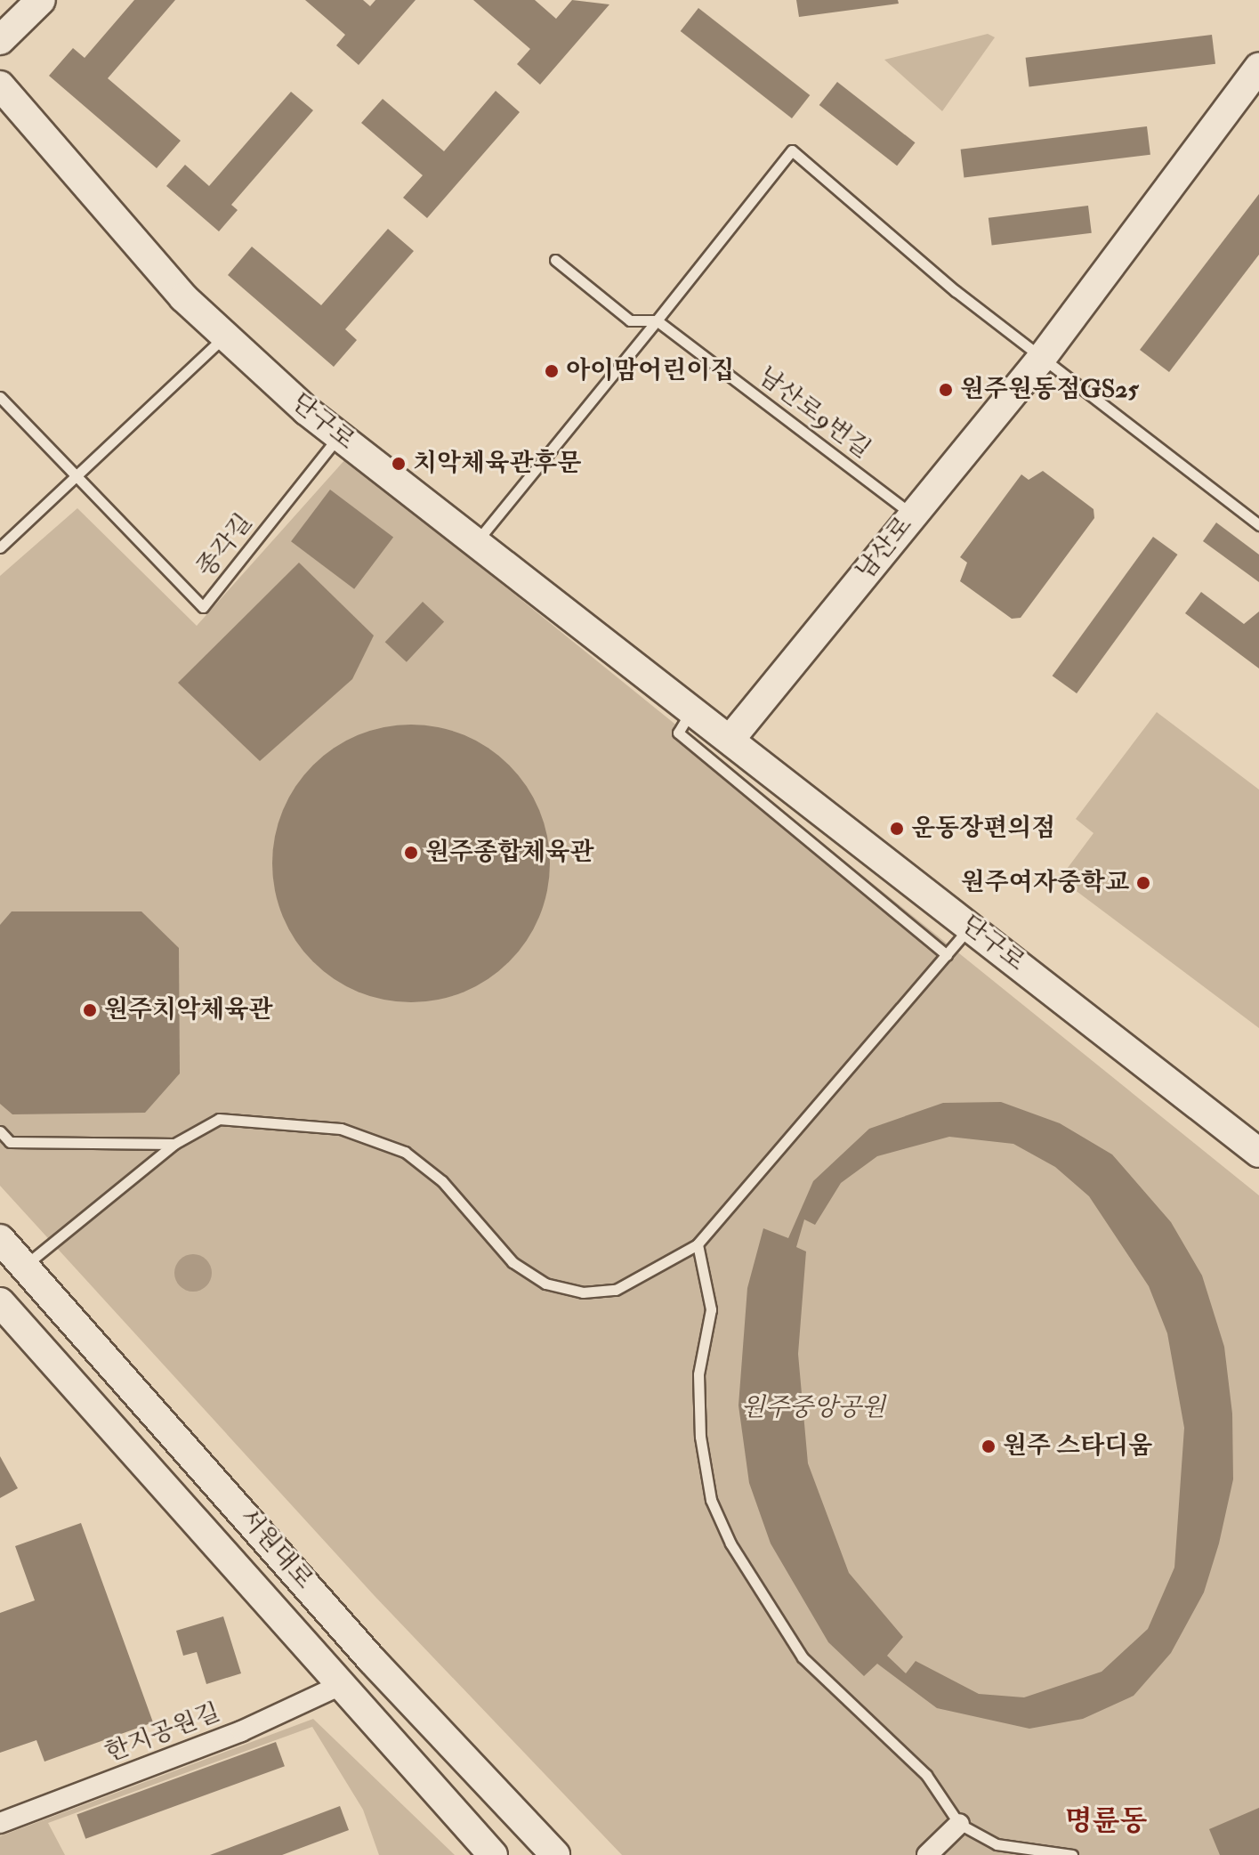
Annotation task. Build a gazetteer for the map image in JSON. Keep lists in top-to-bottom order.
{
  "streets": {
    "street": [
      "단구로",
      "남산로",
      "서원대로",
      "한지공원길"
    ],
    "lane": ["남산로9번길", "종각길"]
  },
  "crossings": [
    ["남산로9번길", "남산로"],
    ["단구로", "종각길"],
    ["단구로", "남산로"],
    ["서원대로", "한지공원길"]
  ],
  "districts": ["명륜동"],
  "parks": ["원주중앙공원"],
  "places": [
    "아이맘어린이집",
    "원주원동점GS25",
    "치악체육관후문",
    "운동장편의점",
    "원주종합체육관",
    "원주여자중학교",
    "원주치악체육관",
    "원주 스타디움"
  ]
}
